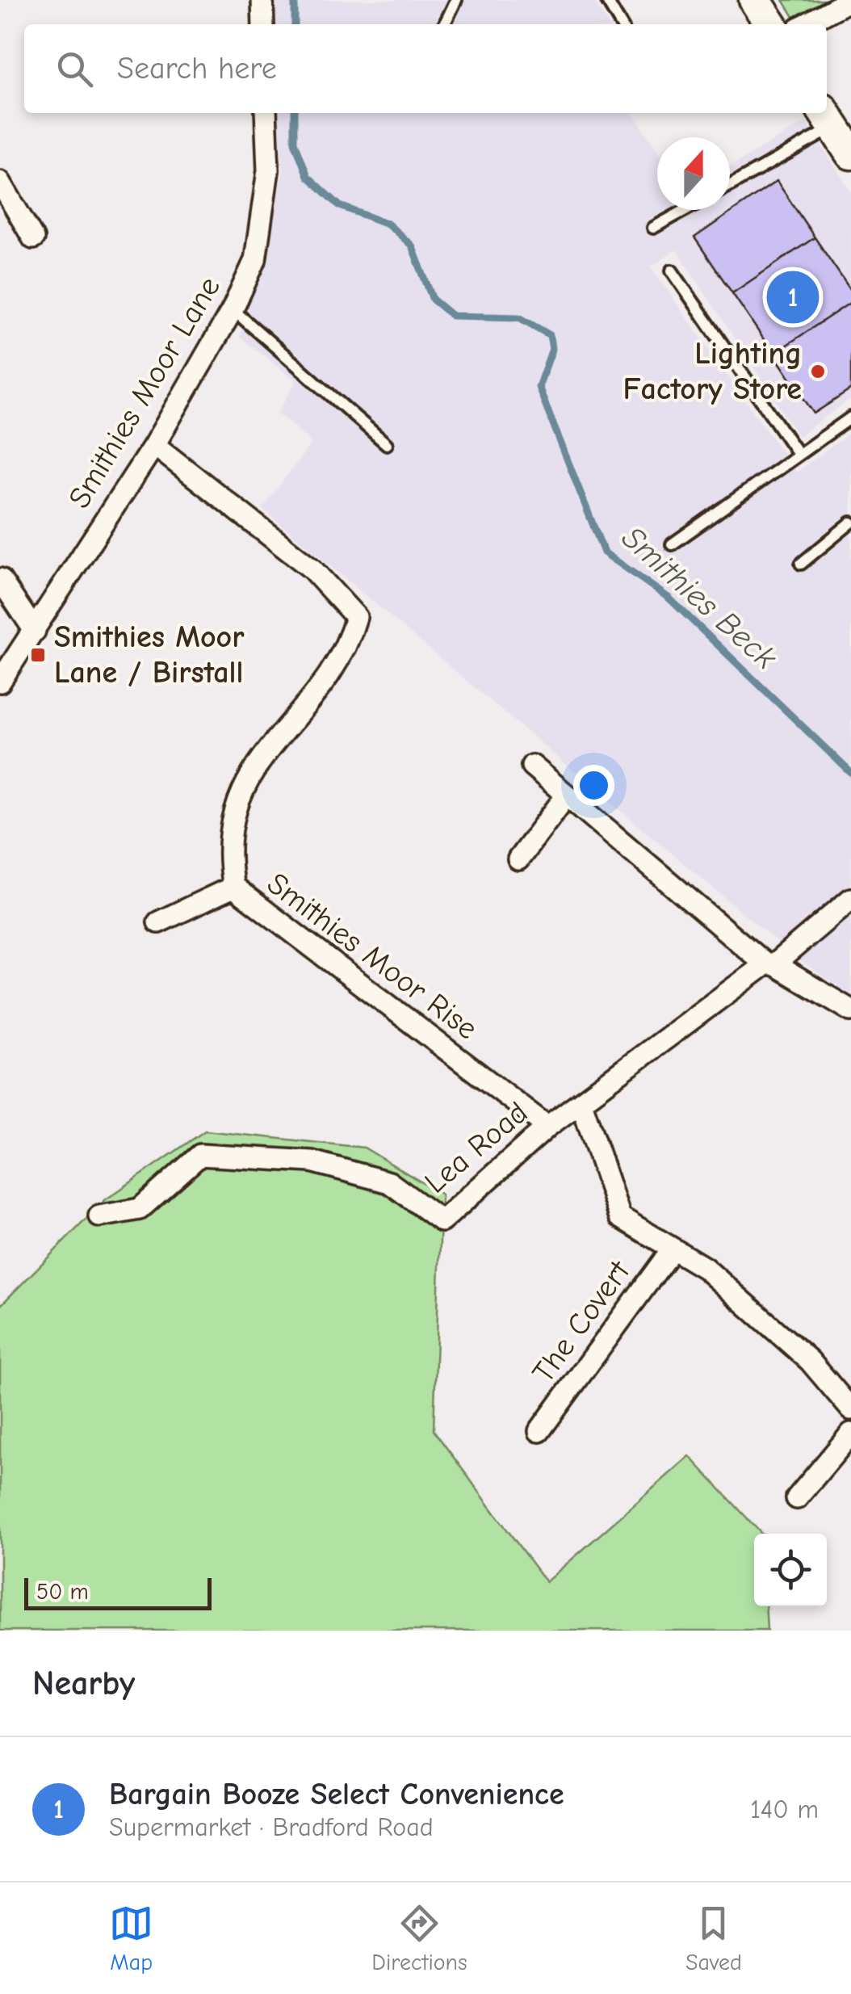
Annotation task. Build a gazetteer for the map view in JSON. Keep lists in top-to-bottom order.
{
  "streets": {
    "street": [
      "Smithies Moor Lane",
      "Smithies Moor Rise",
      "Lea Road",
      "The Covert"
    ]
  },
  "crossings": [
    ["Smithies Moor Lane", "Smithies Moor Rise"],
    ["Smithies Moor Rise", "Lea Road"]
  ],
  "water": ["Smithies Beck"],
  "places": {
    "other": ["Lighting Factory Store"],
    "transit": ["Smithies Moor Lane / Birstall"]
  },
  "scale_bar": "50 m",
  "north": "top",
  "page": {
    "search": "Search here",
    "pins": "1",
    "scale": "50 m",
    "heading": "Nearby",
    "list": [
      {
        "mark": "1",
        "name": "Bargain Booze Select Convenience",
        "note": "Supermarket · Bradford Road",
        "value": "140 m"
      }
    ],
    "nav": ["Map", "Directions", "Saved"]
  }
}
